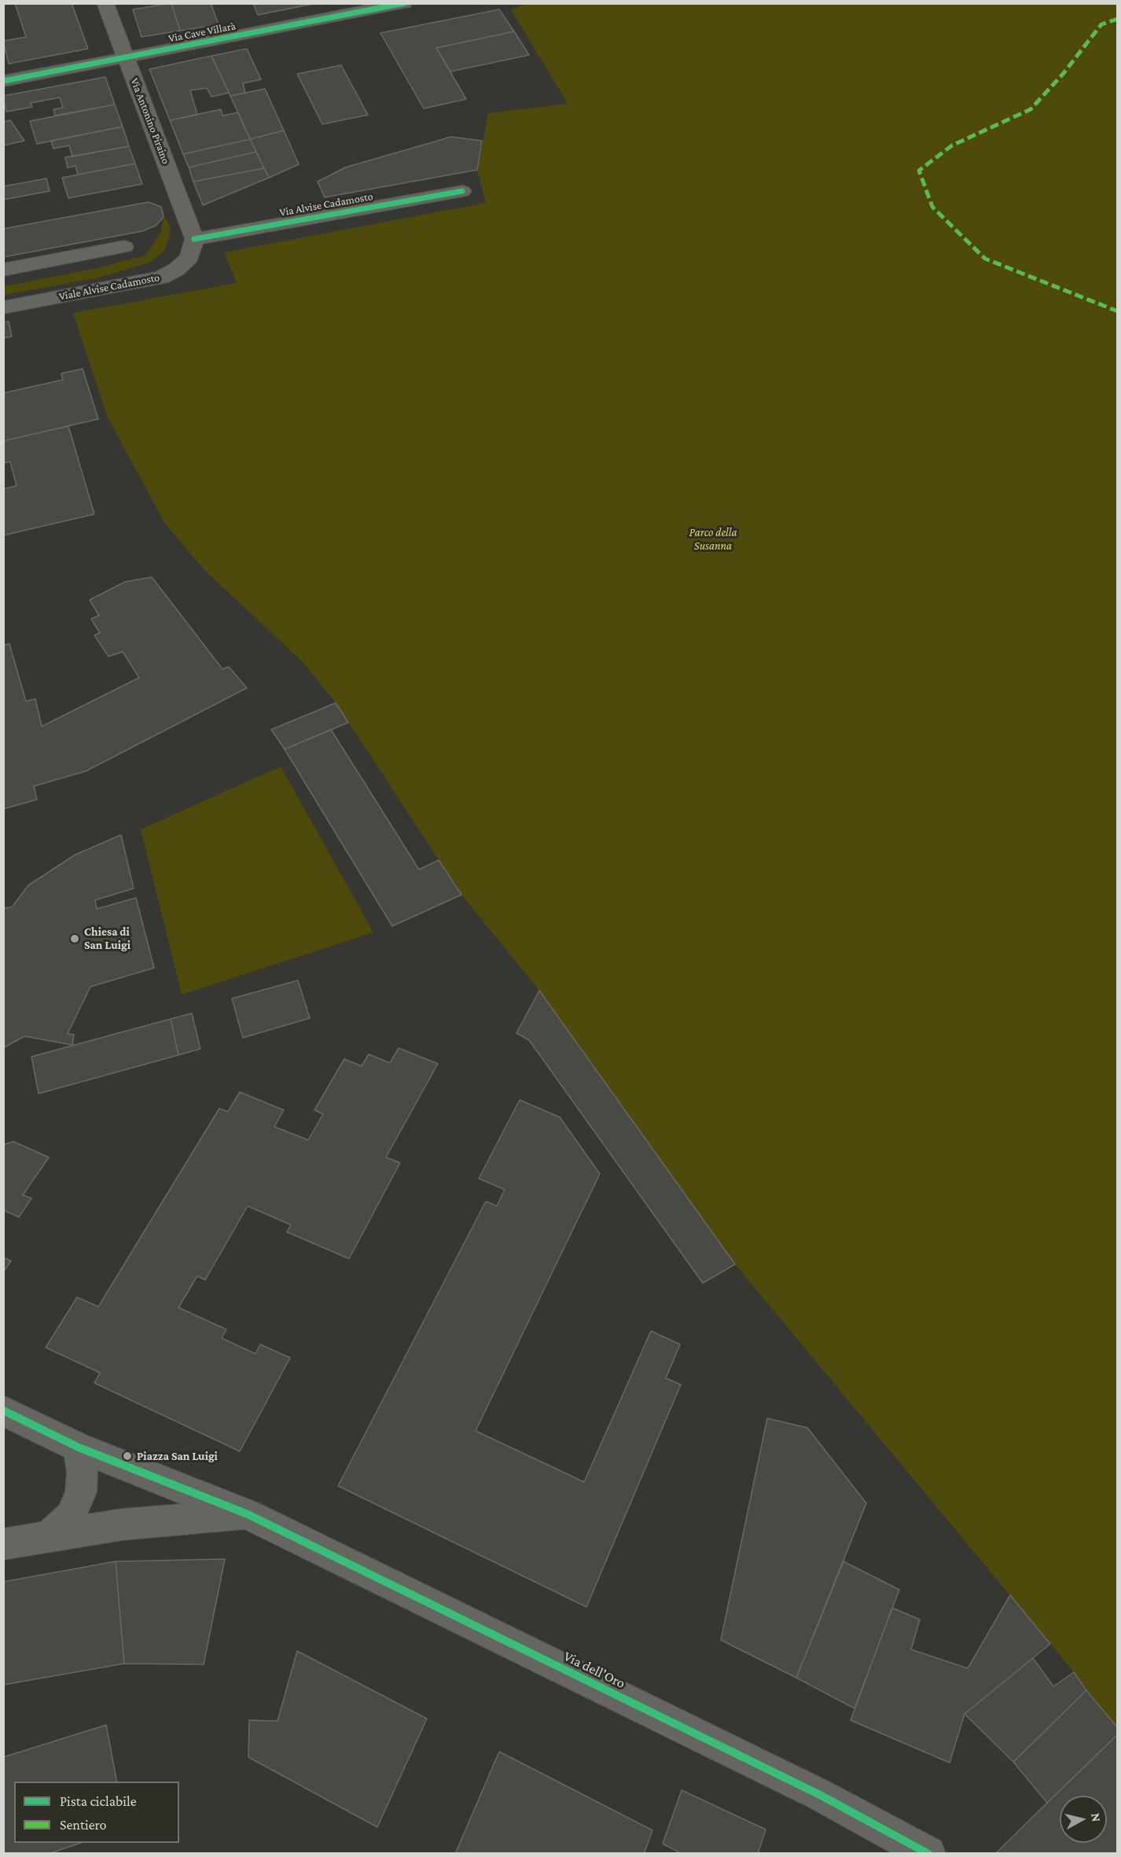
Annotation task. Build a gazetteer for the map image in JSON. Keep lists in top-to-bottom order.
{
  "streets": {
    "street": [
      "Via Cave Villarà",
      "Via Antonino Piraino",
      "Via Alvise Cadamosto",
      "Viale Alvise Cadamosto",
      "Via dell'Oro"
    ]
  },
  "crossings": [
    ["Via Cave Villarà", "Via Antonino Piraino"],
    ["Via Antonino Piraino", "Via Alvise Cadamosto"],
    ["Via Antonino Piraino", "Viale Alvise Cadamosto"],
    ["Via Alvise Cadamosto", "Viale Alvise Cadamosto"]
  ],
  "parks": ["Parco della Susanna"],
  "places": ["Chiesa di San Luigi", "Piazza San Luigi"],
  "legend": ["Pista ciclabile", "Sentiero"],
  "north": "right"
}
